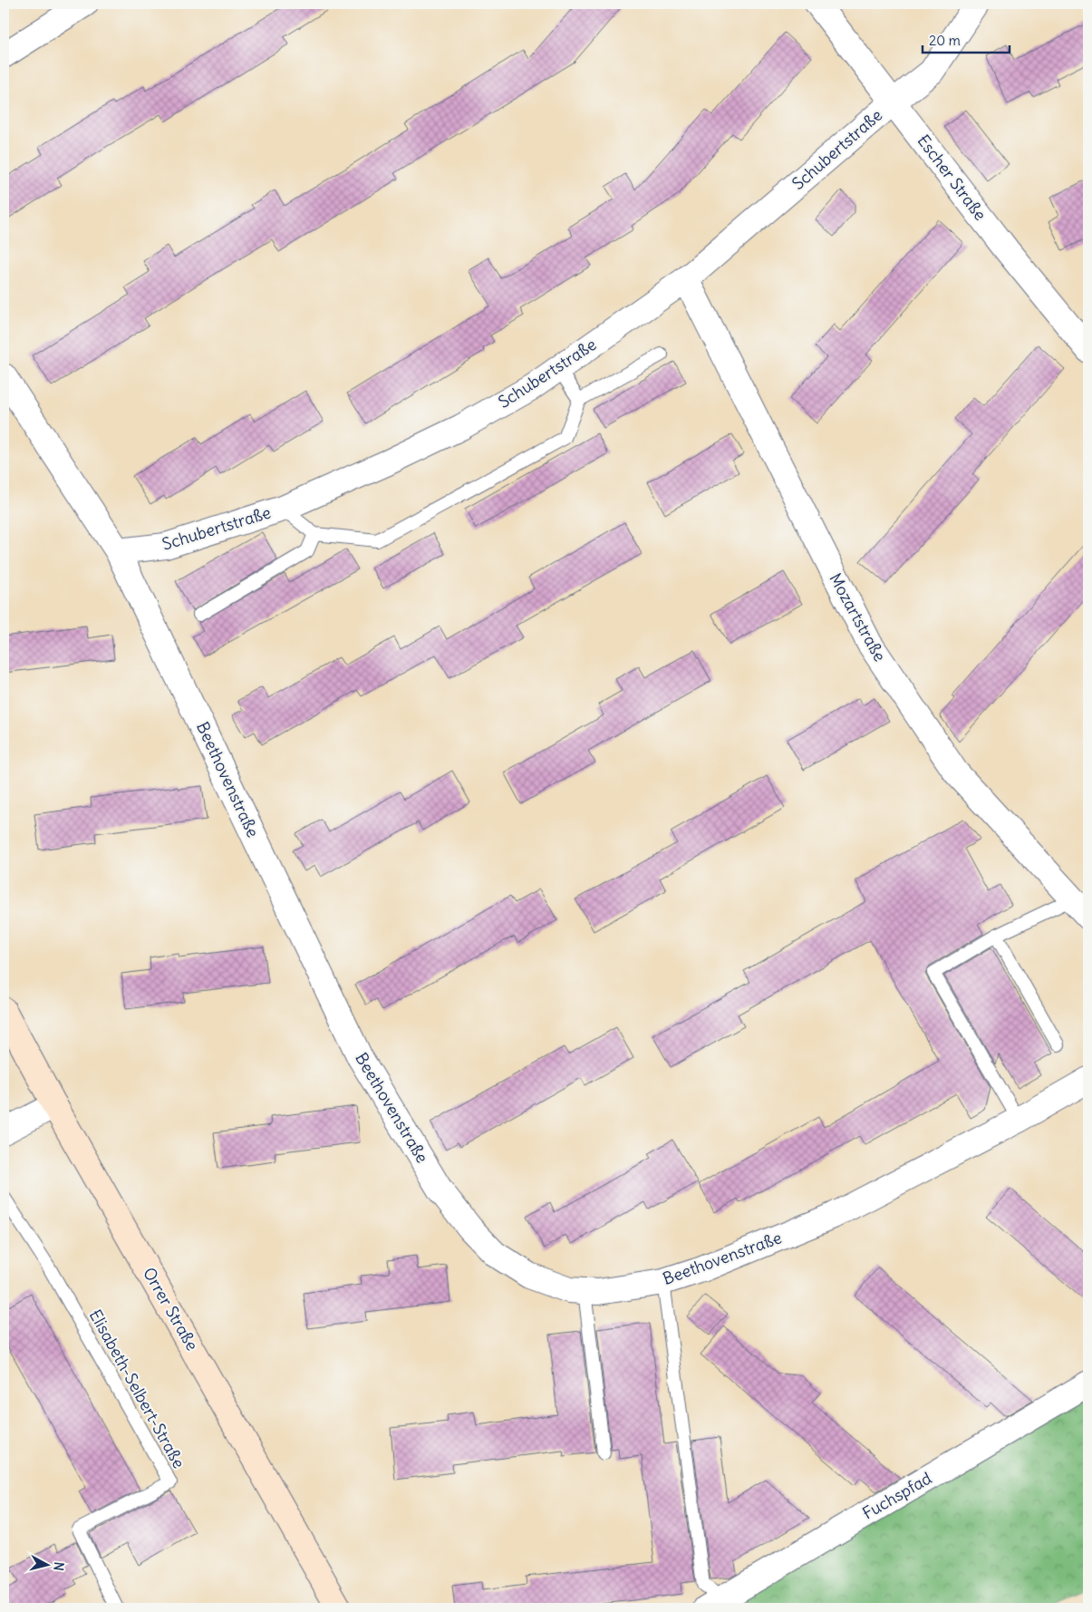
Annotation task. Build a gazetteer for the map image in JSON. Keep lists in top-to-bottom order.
{
  "streets": {
    "street": [
      "Schubertstraße",
      "Escher Straße",
      "Mozartstraße",
      "Beethovenstraße",
      "Orrer Straße",
      "Fuchspfad"
    ],
    "lane": ["Elisabeth-Selbert-Straße"]
  },
  "crossings": [
    ["Schubertstraße", "Escher Straße"],
    ["Schubertstraße", "Mozartstraße"],
    ["Schubertstraße", "Beethovenstraße"]
  ],
  "scale_bar": "20 m",
  "north": "right"
}
